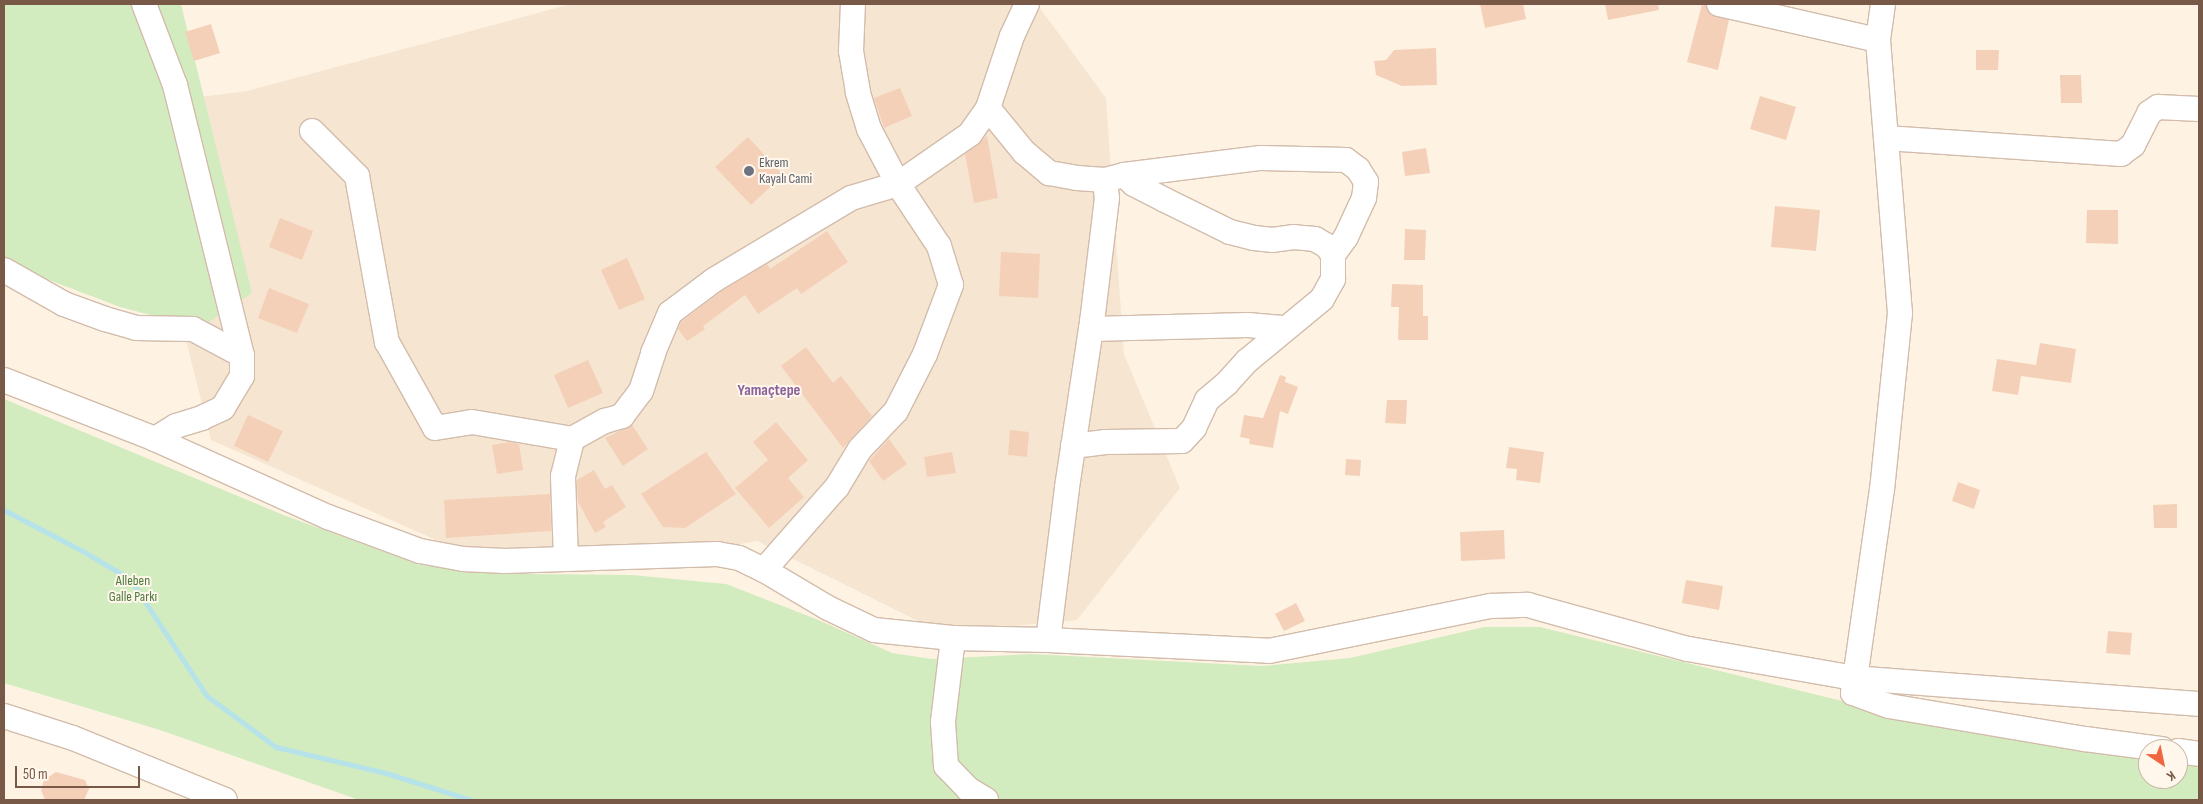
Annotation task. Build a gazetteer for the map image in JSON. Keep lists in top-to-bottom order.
{
  "districts": ["Yamaçtepe"],
  "parks": ["Alleben Galle Parkı"],
  "places": ["Ekrem Kayalı Cami"],
  "scale_bar": "50 m",
  "north": "bottom right"
}
